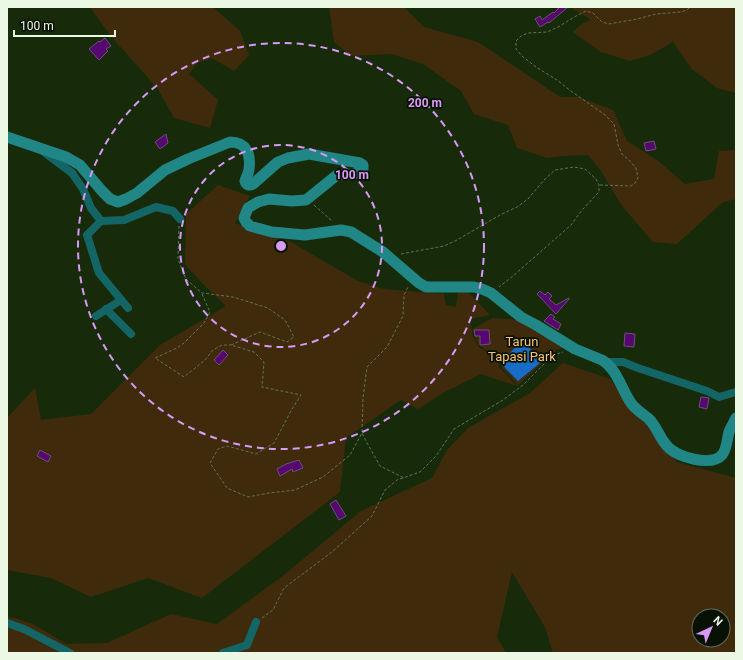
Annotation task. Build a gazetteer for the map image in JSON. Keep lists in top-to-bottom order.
{
  "parks": ["Tarun Tapasi Park"],
  "scale_bar": "100 m",
  "north": "top right",
  "rings": ["200 m", "100 m"]
}
